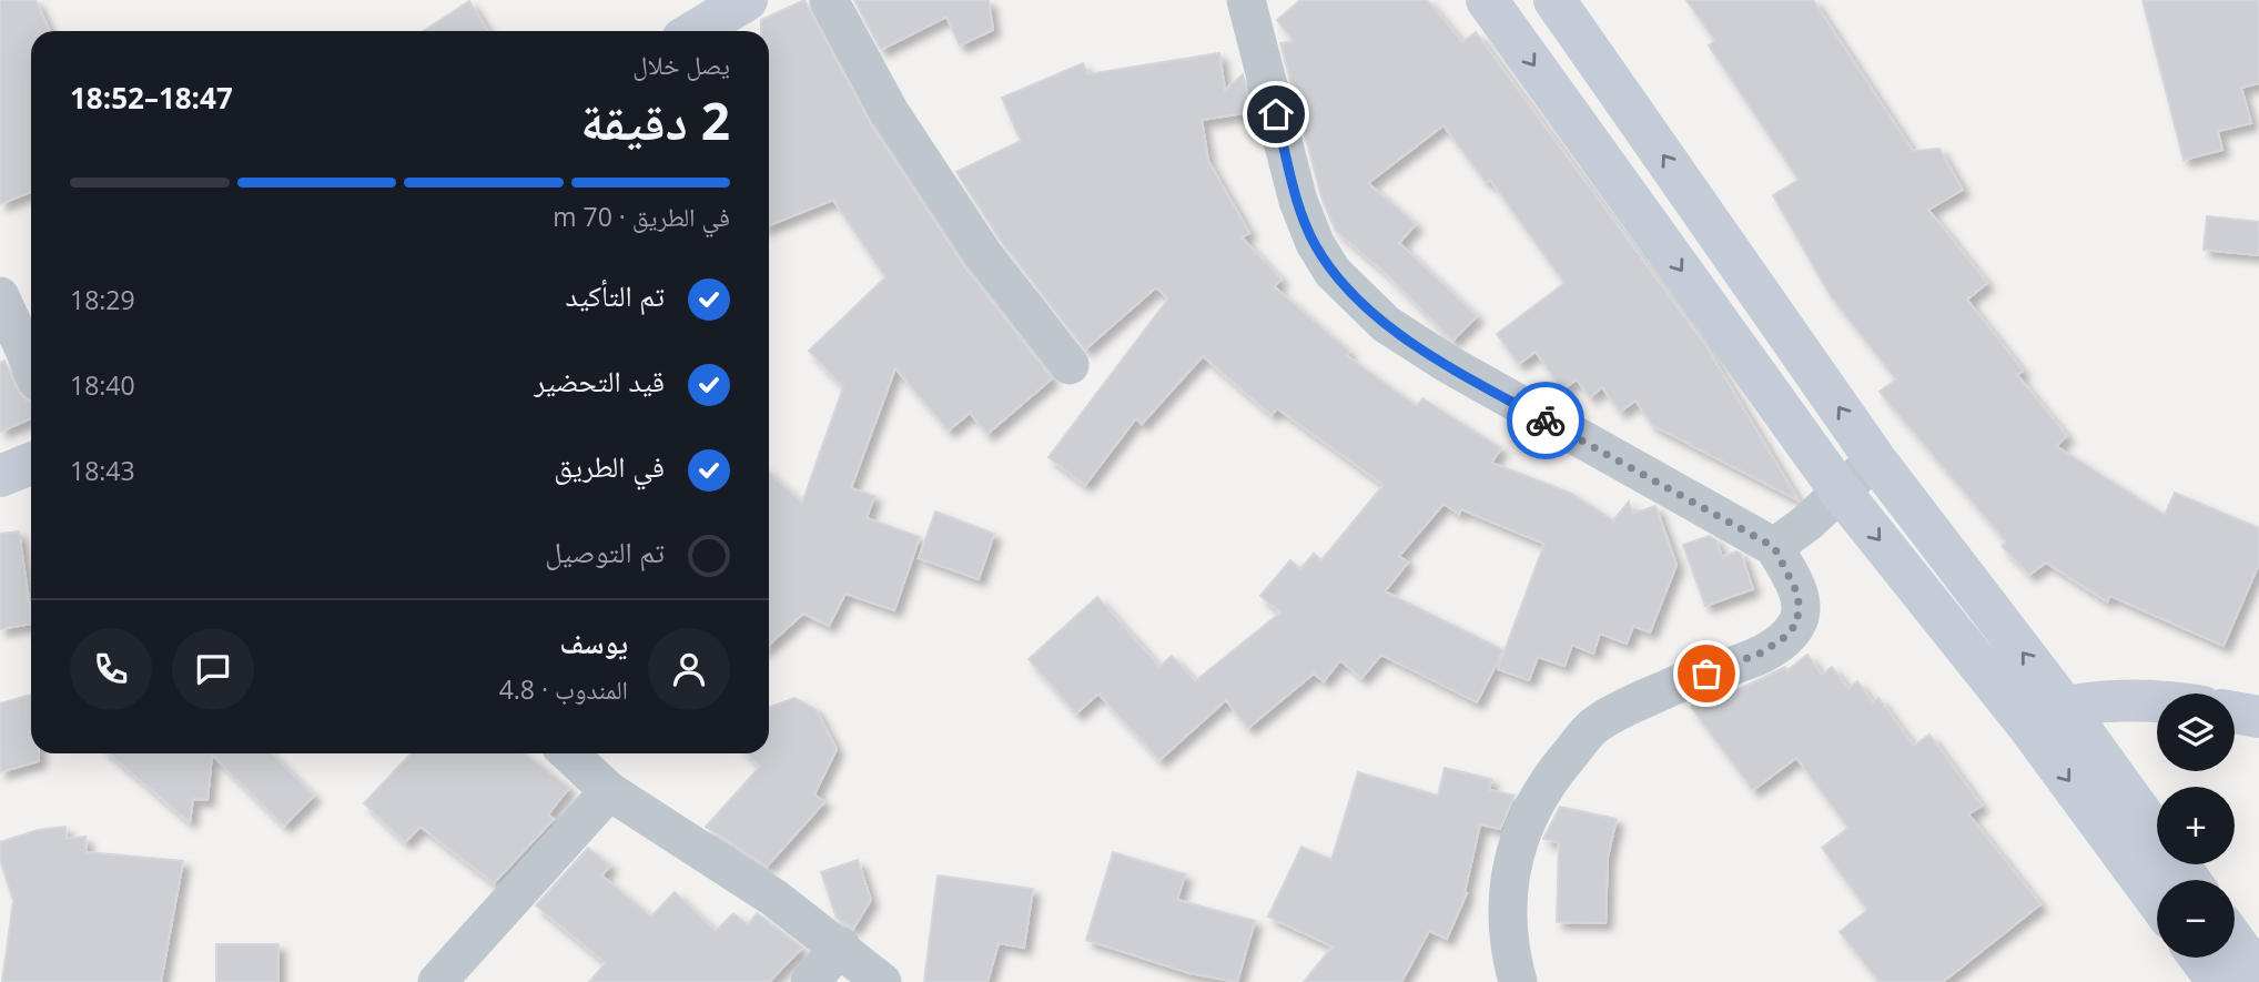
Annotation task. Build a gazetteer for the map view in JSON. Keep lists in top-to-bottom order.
{
  "page": {
    "heading": ["2 دقيقة", "يصل خلال", "18:47–18:52"],
    "panel": ["يوسف", "المندوب · 4.8"],
    "bar": "في الطريق · 70 m",
    "list": [
      ["تم التأكيد", "18:29"],
      ["قيد التحضير", "18:40"],
      ["في الطريق", "18:43"],
      "تم التوصيل"
    ],
    "map_buttons": ["+", "−"]
  }
}
